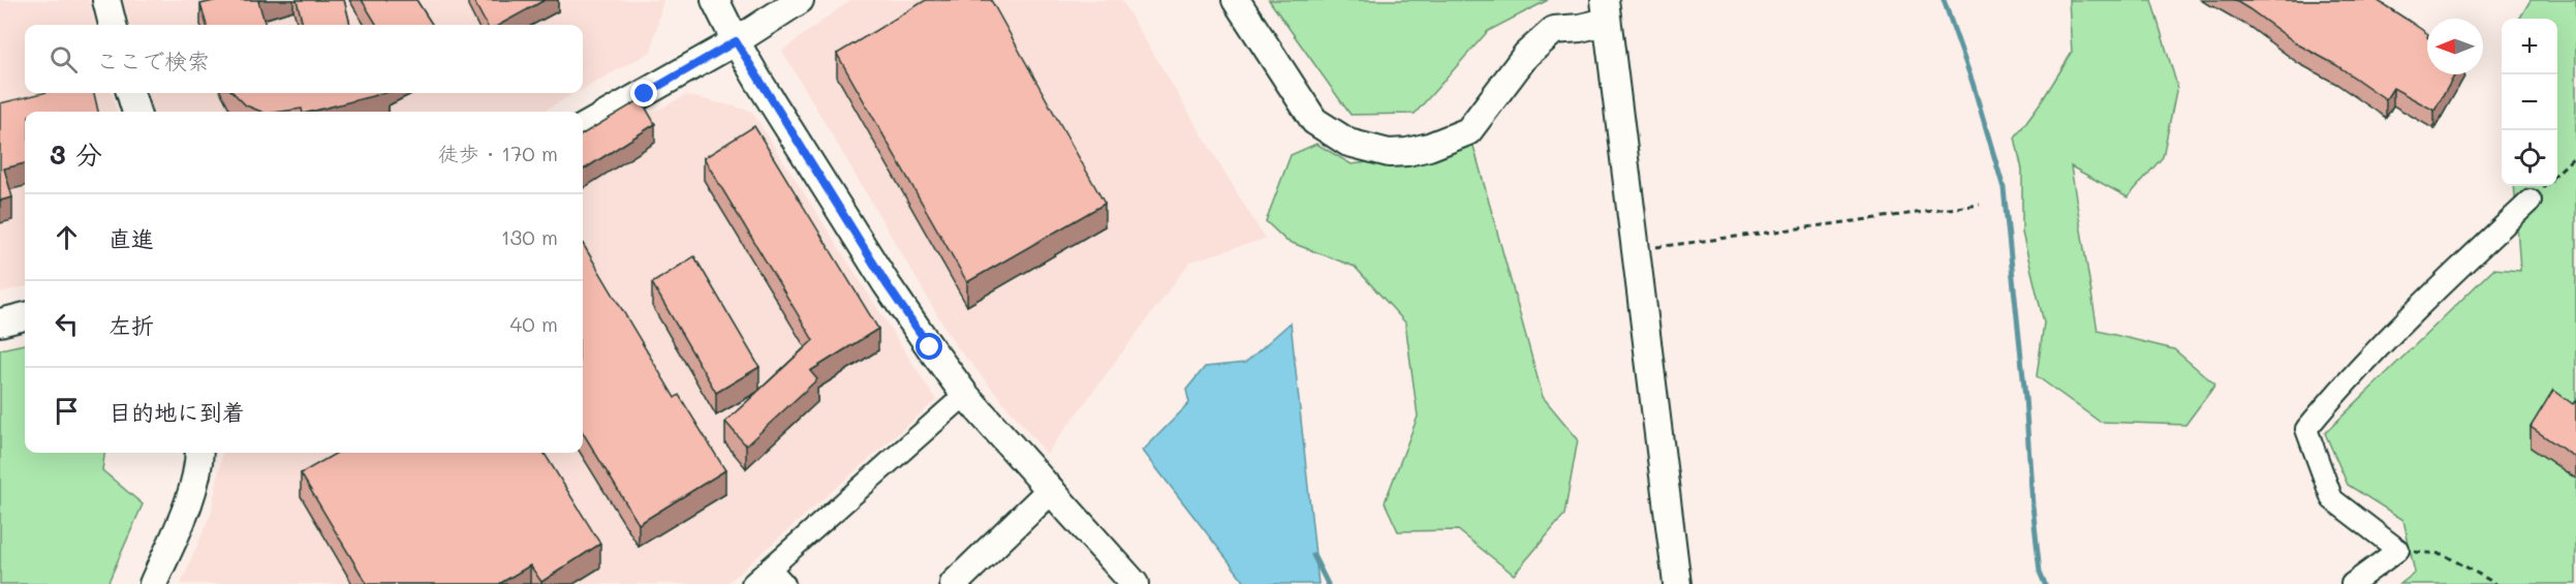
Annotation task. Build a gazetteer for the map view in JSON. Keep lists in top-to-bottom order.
{
  "north": "left",
  "page": {
    "map_buttons": ["+", "−"],
    "search": "ここで検索",
    "heading": ["3 分", "徒歩 · 170 m"],
    "list": [
      ["直進", "130 m"],
      ["左折", "40 m"],
      "目的地に到着"
    ]
  }
}
